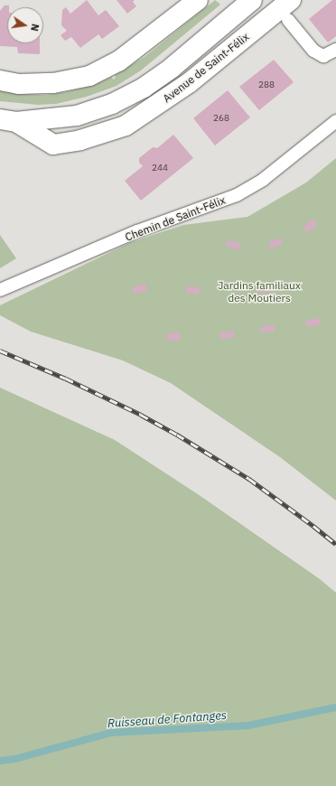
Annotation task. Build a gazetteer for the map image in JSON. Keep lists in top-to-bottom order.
{
  "streets": {
    "street": ["Avenue de Saint-Félix"],
    "lane": ["Chemin de Saint-Félix"]
  },
  "water": ["Ruisseau de Fontanges"],
  "parks": ["Jardins familiaux des Moutiers"],
  "house_numbers": ["288", "268", "244"],
  "north": "right"
}
